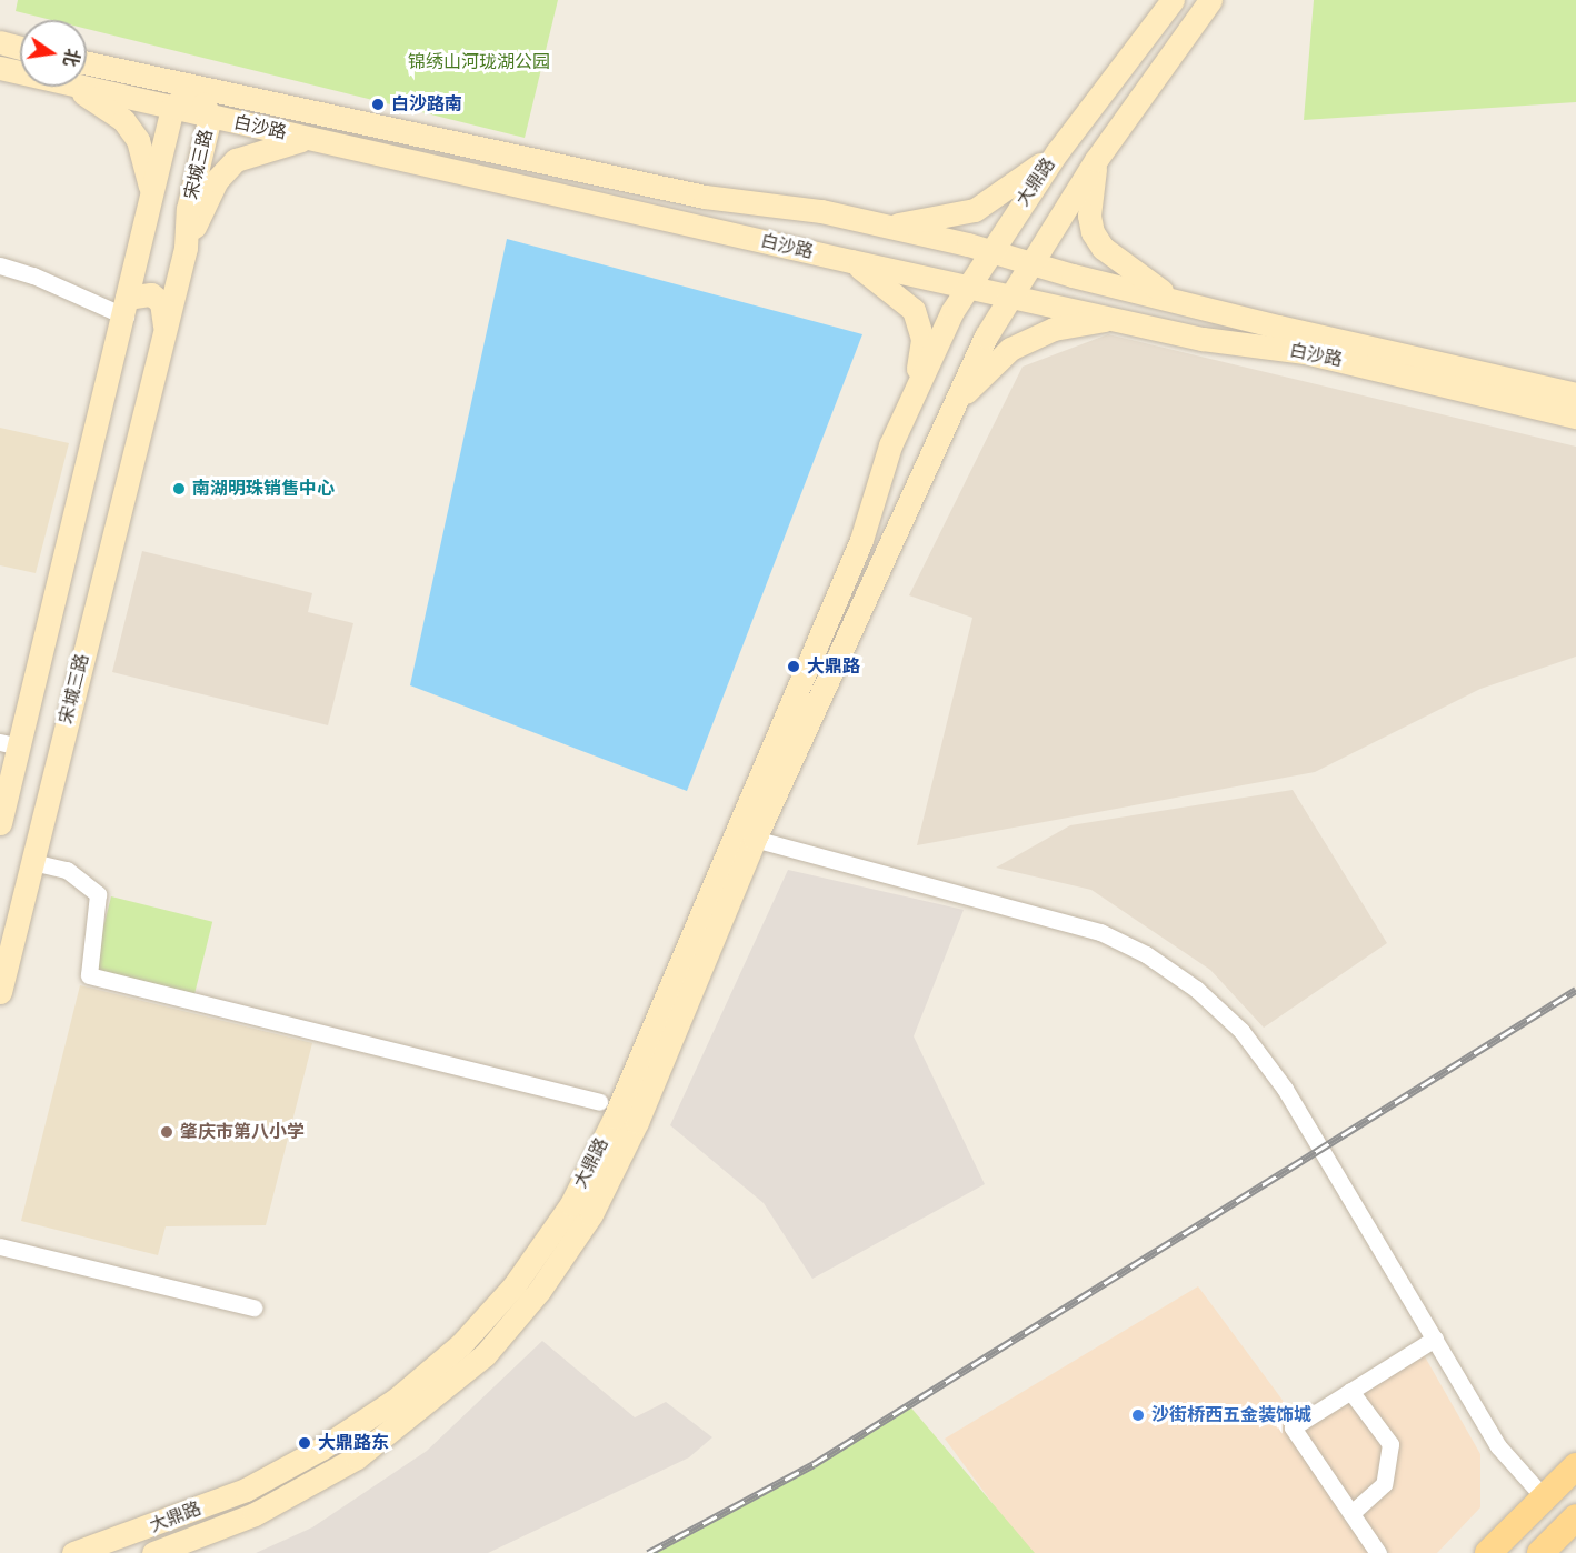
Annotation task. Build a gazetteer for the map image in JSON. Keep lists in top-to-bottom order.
{
  "streets": {
    "main road": ["白沙路", "宋城三路", "大鼎路"]
  },
  "crossings": [
    ["白沙路", "宋城三路"],
    ["白沙路", "大鼎路"]
  ],
  "parks": ["锦绣山河珑湖公园"],
  "places": [
    "白沙路南",
    "南湖明珠销售中心",
    "大鼎路",
    "肇庆市第八小学",
    "沙街桥西五金装饰城",
    "大鼎路东"
  ],
  "north": "right"
}
